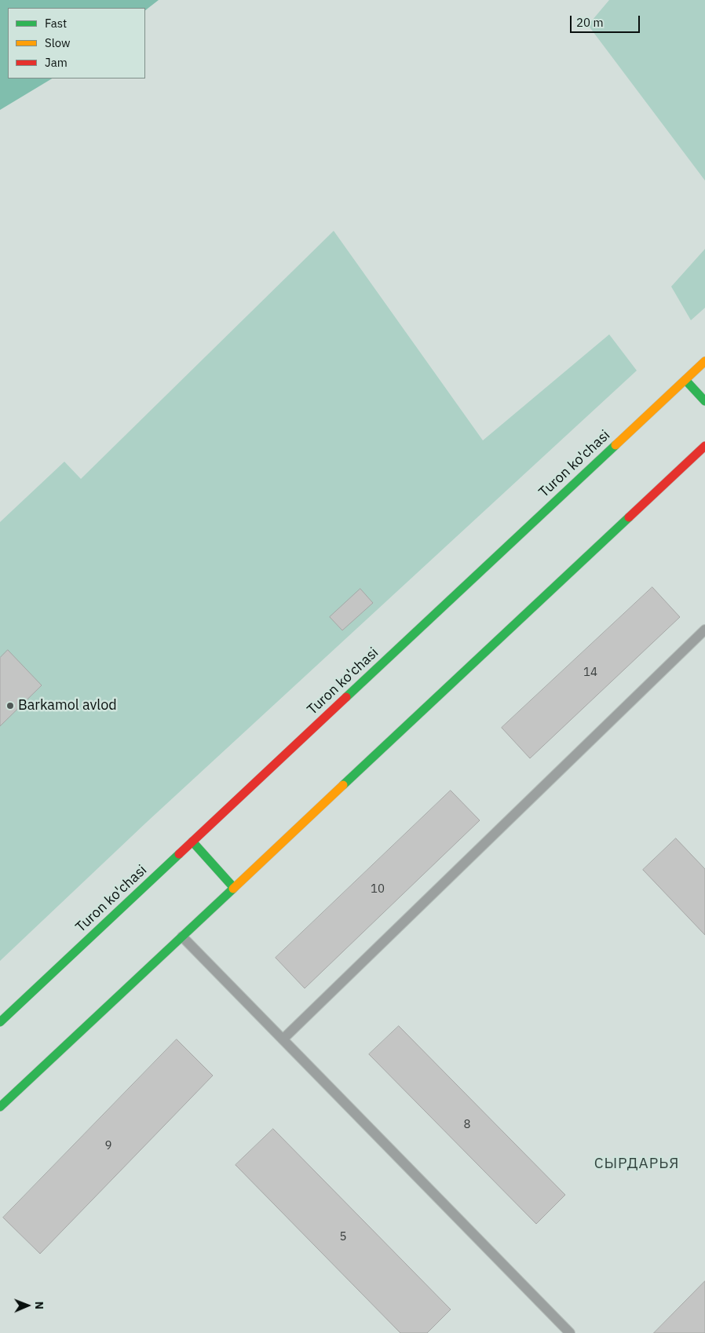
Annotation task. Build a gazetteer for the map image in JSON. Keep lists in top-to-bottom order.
{
  "streets": {
    "street": ["Turon ko'chasi"]
  },
  "districts": ["СЫРДАРЬЯ"],
  "places": ["Barkamol avlod"],
  "house_numbers": [
    "14",
    "10",
    "8",
    "9",
    "5"
  ],
  "legend": ["Fast", "Slow", "Jam"],
  "scale_bar": "20 m",
  "north": "right"
}
